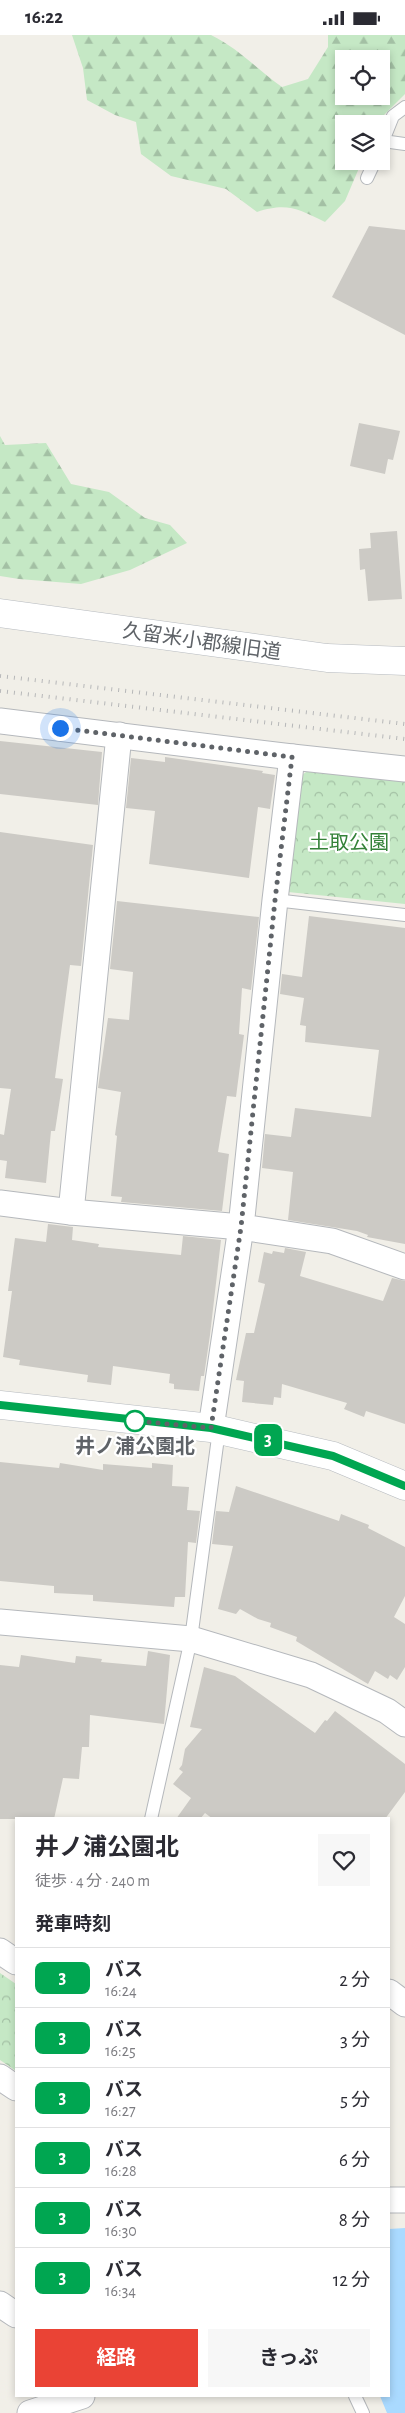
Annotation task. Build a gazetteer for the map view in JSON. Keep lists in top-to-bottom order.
{
  "streets": {
    "street": ["久留米小郡線旧道"]
  },
  "parks": ["土取公園"],
  "places": ["井ノ浦公園北"],
  "lines": ["bus line 3"],
  "page": {
    "status": "16:22",
    "on_map": "3",
    "heading": [
      ["井ノ浦公園北", "徒歩 · 4 分 · 240 m"],
      "発車時刻"
    ],
    "list": [
      {
        "mark": "3",
        "name": "バス",
        "note": "16:24",
        "value": "2 分"
      },
      {
        "mark": "3",
        "name": "バス",
        "note": "16:25",
        "value": "3 分"
      },
      {
        "mark": "3",
        "name": "バス",
        "note": "16:27",
        "value": "5 分"
      },
      {
        "mark": "3",
        "name": "バス",
        "note": "16:28",
        "value": "6 分"
      },
      {
        "mark": "3",
        "name": "バス",
        "note": "16:30",
        "value": "8 分"
      },
      {
        "mark": "3",
        "name": "バス",
        "note": "16:34",
        "value": "12 分"
      }
    ],
    "buttons": ["経路", "きっぷ"]
  }
}
